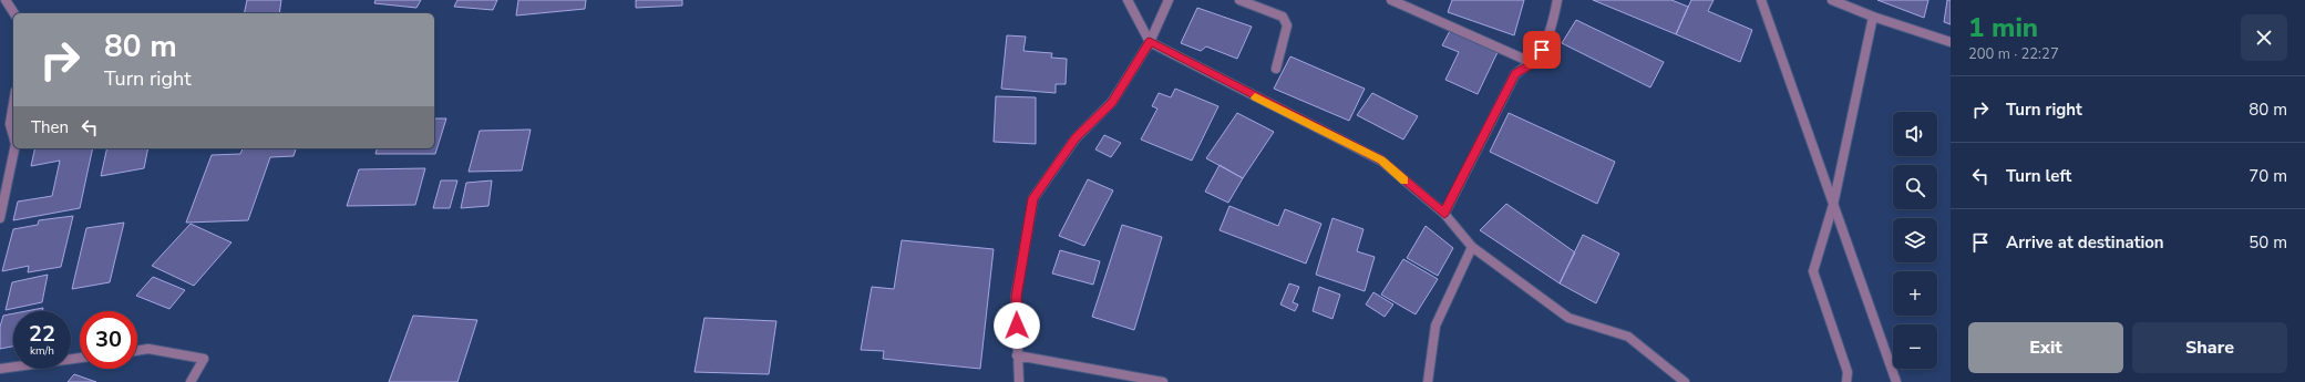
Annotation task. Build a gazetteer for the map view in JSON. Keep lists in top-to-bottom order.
{
  "page": {
    "heading": ["1 min", "200 m · 22:27"],
    "turn": ["80 m", "Turn right"],
    "list": [
      {
        "name": "Turn right",
        "value": "80 m"
      },
      {
        "name": "Turn left",
        "value": "70 m"
      },
      {
        "name": "Arrive at destination",
        "value": "50 m"
      }
    ],
    "then": "Then",
    "map_buttons": ["+", "−"],
    "speed": "22 km/h",
    "limit": "30",
    "buttons": ["Exit", "Share"]
  }
}
